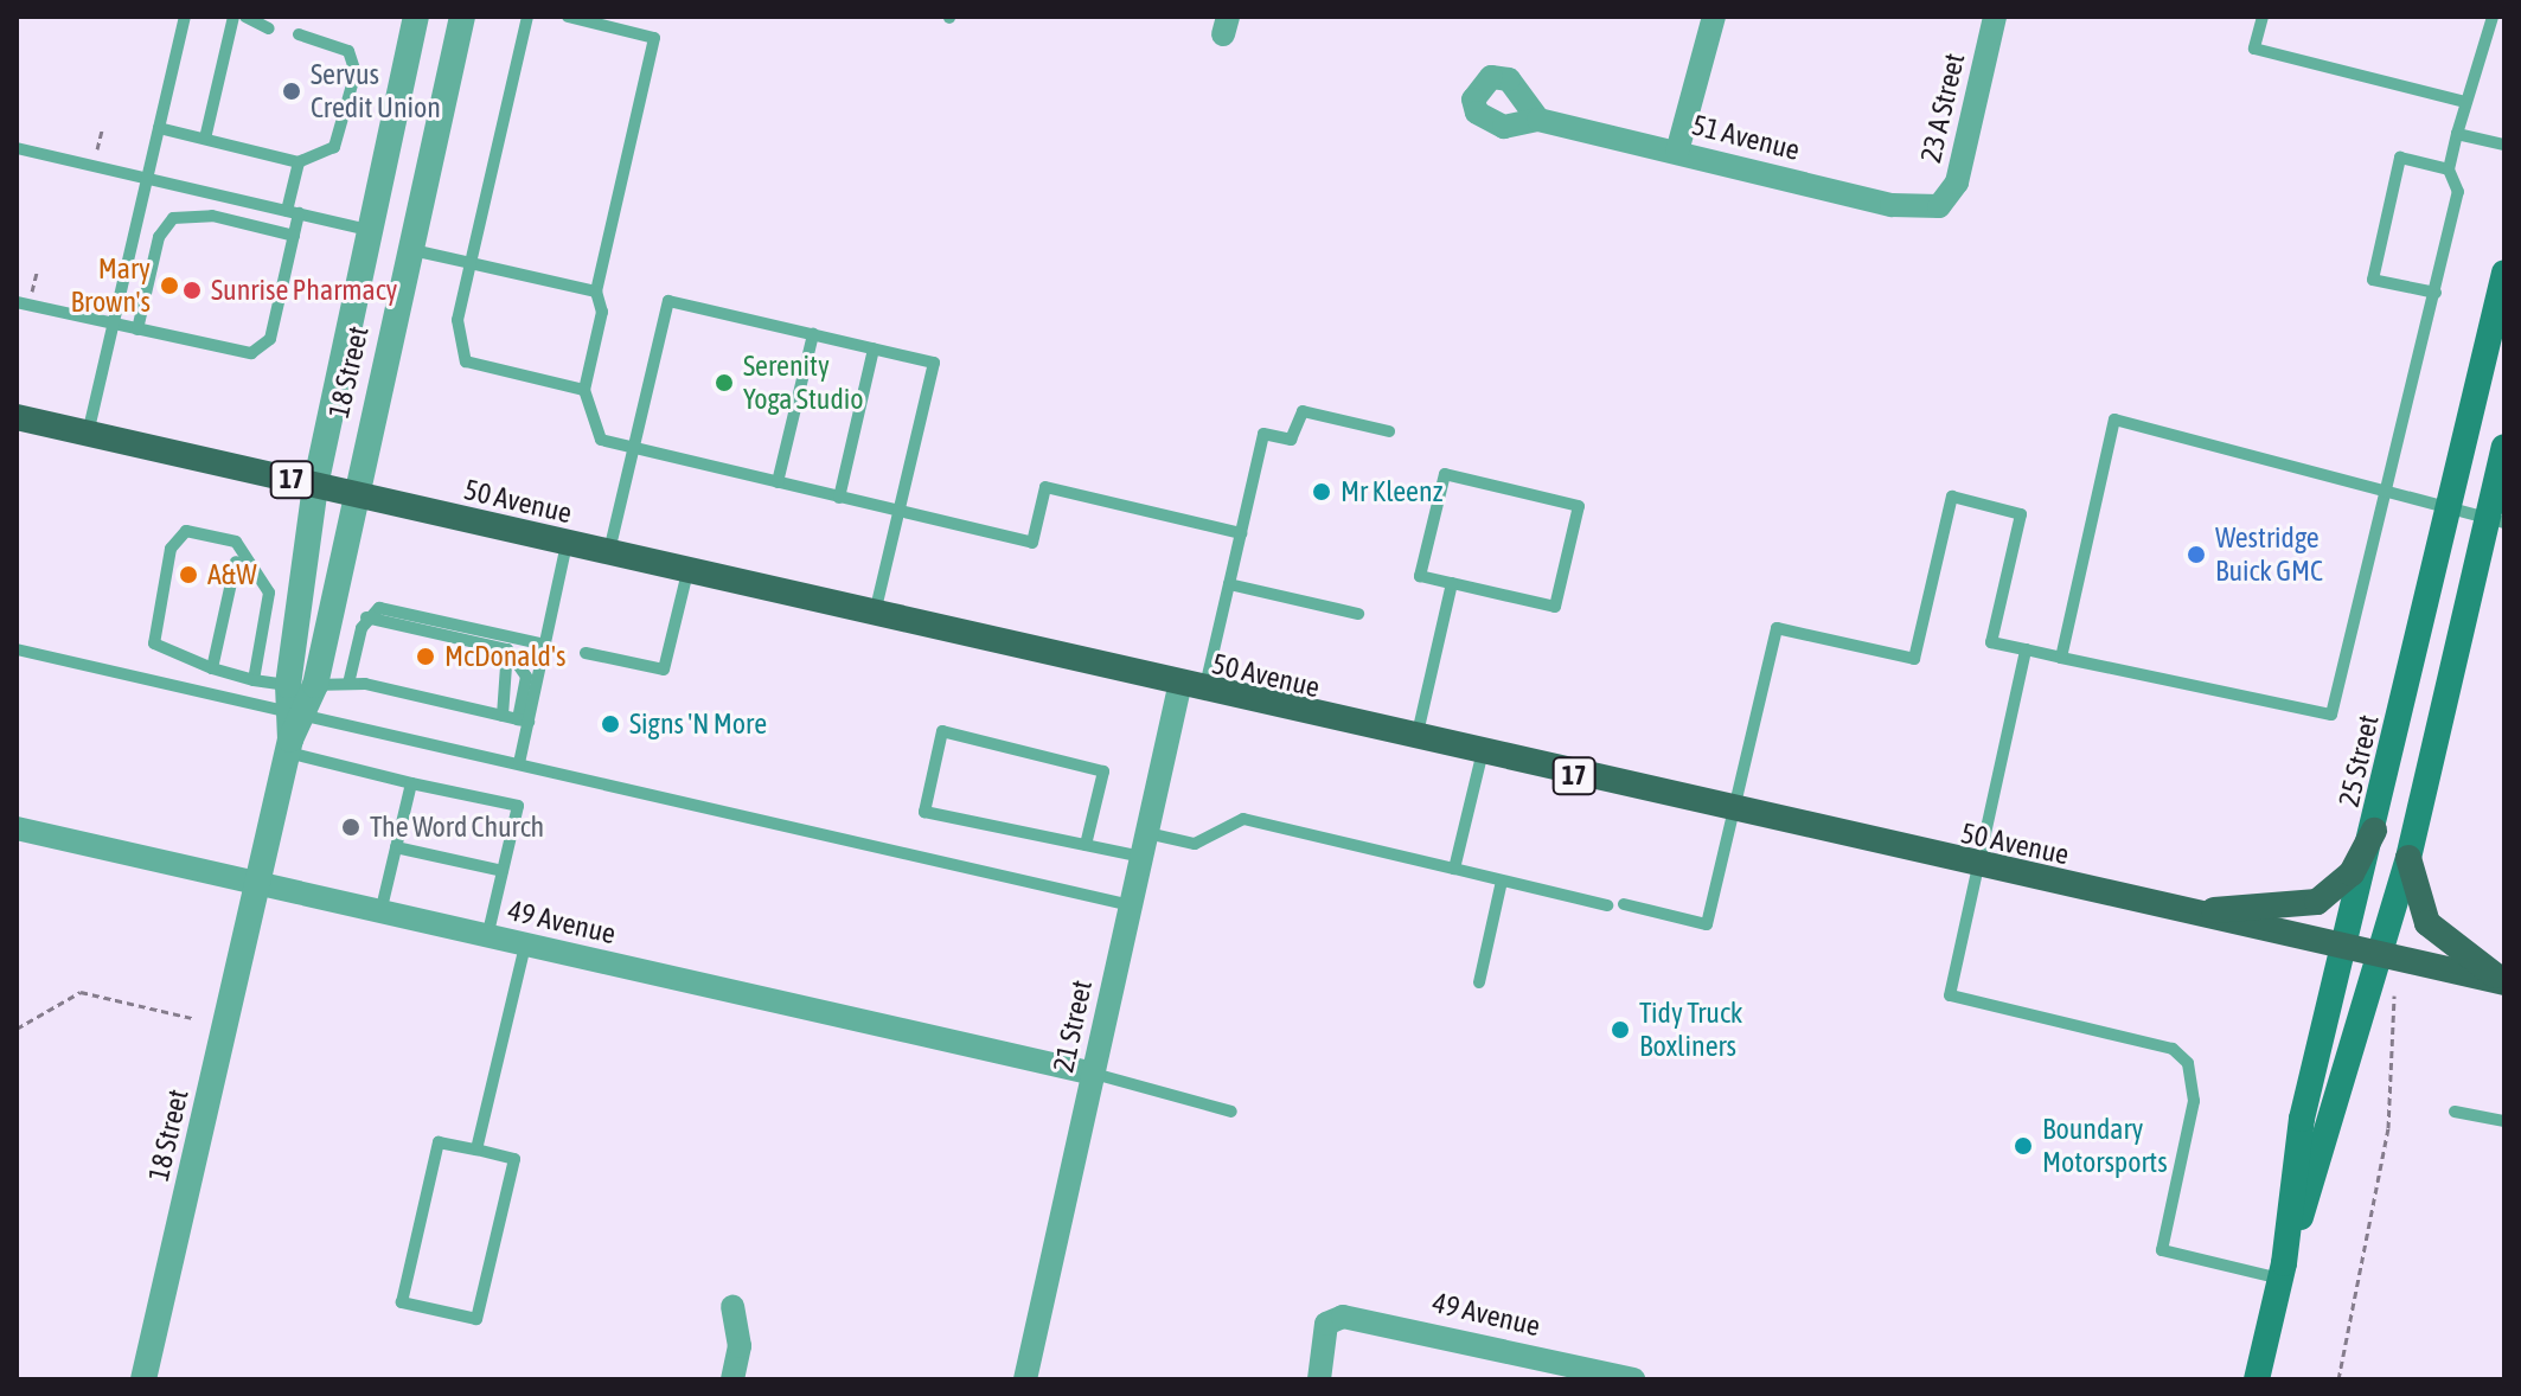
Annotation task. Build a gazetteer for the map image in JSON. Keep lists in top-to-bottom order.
{
  "streets": {
    "main road": ["17", "50 Avenue", "25 Street"],
    "street": [
      "23 A Street",
      "51 Avenue",
      "18 Street",
      "49 Avenue",
      "21 Street"
    ]
  },
  "crossings": [
    ["23 A Street", "51 Avenue"],
    ["18 Street", "50 Avenue"],
    ["18 Street", "49 Avenue"],
    ["50 Avenue", "25 Street"],
    ["50 Avenue", "21 Street"],
    ["49 Avenue", "21 Street"]
  ],
  "places": [
    "Servus Credit Union",
    "Mary Brown's",
    "Sunrise Pharmacy",
    "Serenity Yoga Studio",
    "Mr Kleenz",
    "Westridge Buick GMC",
    "A&W",
    "McDonald's",
    "Signs 'N More",
    "The Word Church",
    "Tidy Truck Boxliners",
    "Boundary Motorsports"
  ]
}
